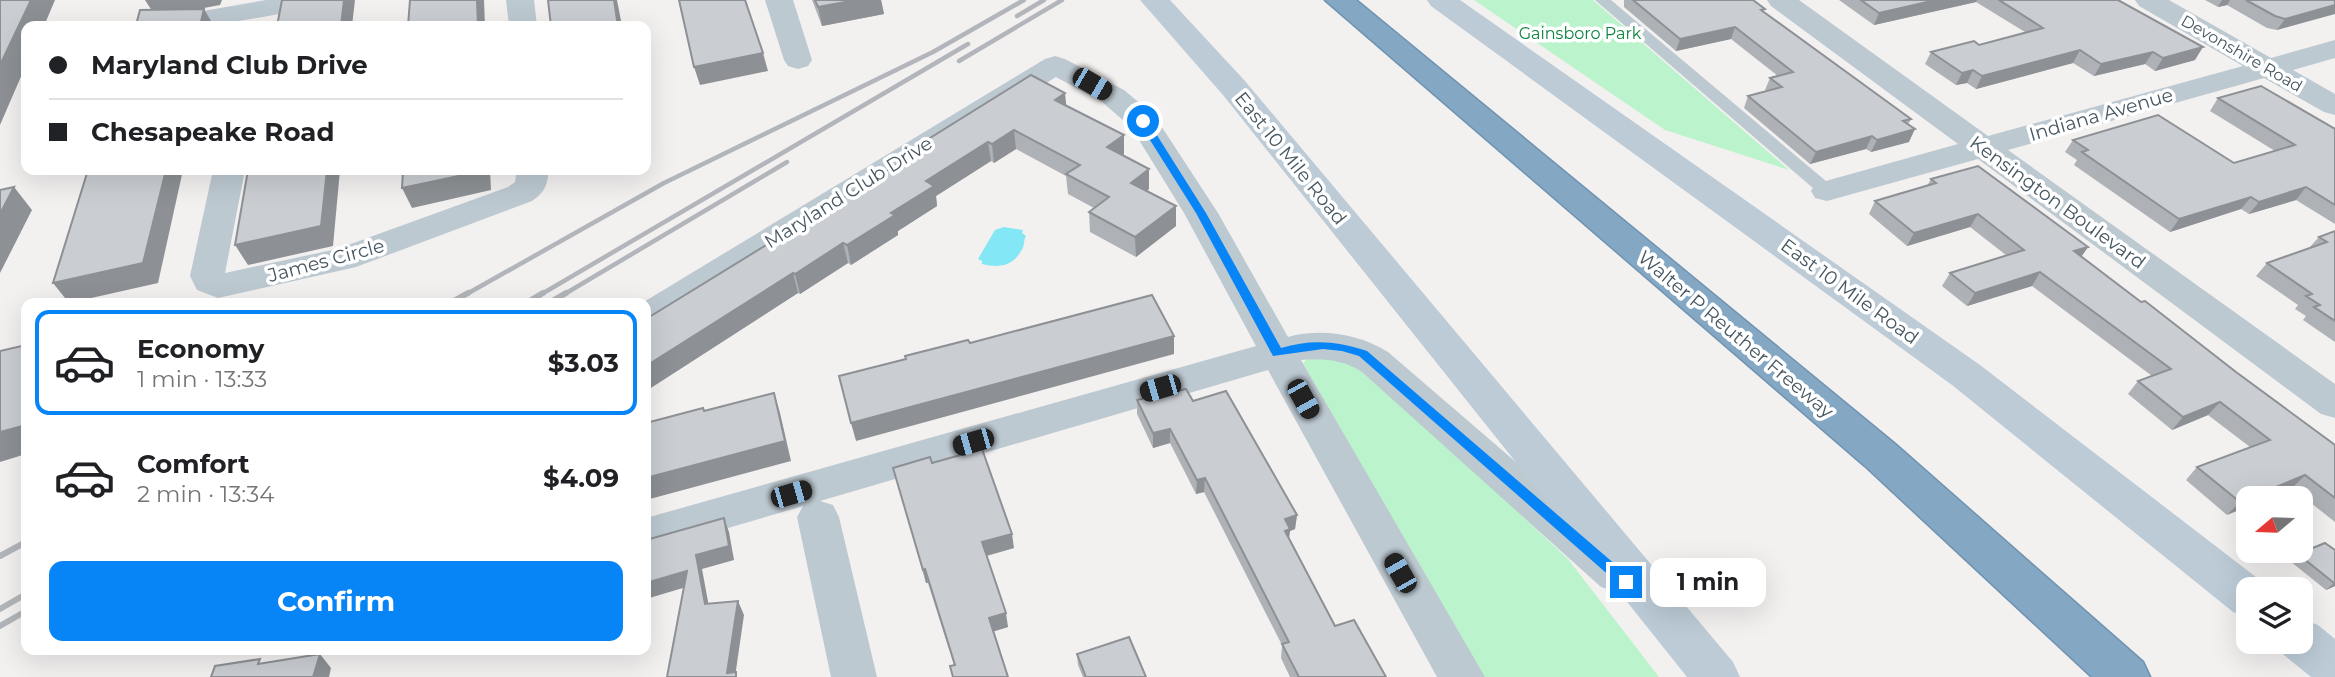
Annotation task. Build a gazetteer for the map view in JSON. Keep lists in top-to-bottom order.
{
  "streets": {
    "highway": ["Walter P Reuther Freeway"],
    "main road": ["East 10 Mile Road"],
    "street": [
      "Devonshire Road",
      "Indiana Avenue",
      "Maryland Club Drive",
      "Kensington Boulevard",
      "James Circle"
    ]
  },
  "crossings": [
    ["Devonshire Road", "Indiana Avenue"],
    ["Indiana Avenue", "Kensington Boulevard"]
  ],
  "parks": ["Gainsboro Park"],
  "north": "left",
  "page": {
    "banner": ["Maryland Club Drive", "Chesapeake Road"],
    "list": [
      {
        "name": "Economy",
        "note": "1 min · 13:33",
        "value": "$3.03"
      },
      {
        "name": "Comfort",
        "note": "2 min · 13:34",
        "value": "$4.09"
      }
    ],
    "buttons": "Confirm",
    "bubble": "1 min"
  }
}
